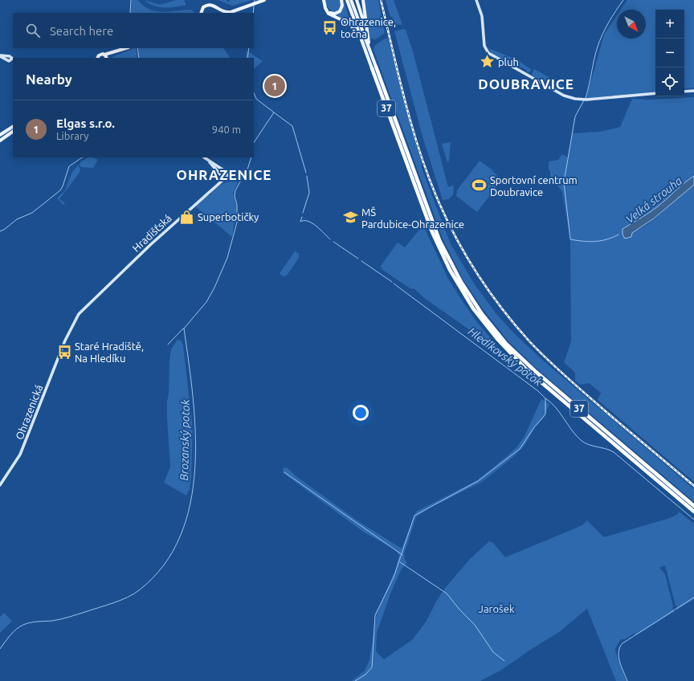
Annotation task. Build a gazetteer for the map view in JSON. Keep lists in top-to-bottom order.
{
  "streets": {
    "highway": ["37"],
    "street": ["Hradišťská", "Ohrazenická"]
  },
  "crossings": [
    ["Hradišťská", "Ohrazenická"]
  ],
  "districts": ["DOUBRAVICE", "OHRAZENICE"],
  "water": ["Velká strouha", "Hledíkovský potok", "Brozanský potok"],
  "parks": ["Jarošek"],
  "places": {
    "bus stop": ["Ohrazenice, točna", "Staré Hradiště, Na Hledíku"],
    "place": ["pluh"],
    "sports": ["Sportovní centrum Doubravice"],
    "shop": ["Superbotičky"],
    "school or university": ["MŠ Pardubice-Ohrazenice"]
  },
  "north": "bottom right",
  "page": {
    "map_buttons": ["+", "−"],
    "search": "Search here",
    "heading": "Nearby",
    "pins": "1",
    "list": [
      {
        "mark": "1",
        "name": "Elgas s.r.o.",
        "note": "Library",
        "value": "940 m"
      }
    ]
  }
}
